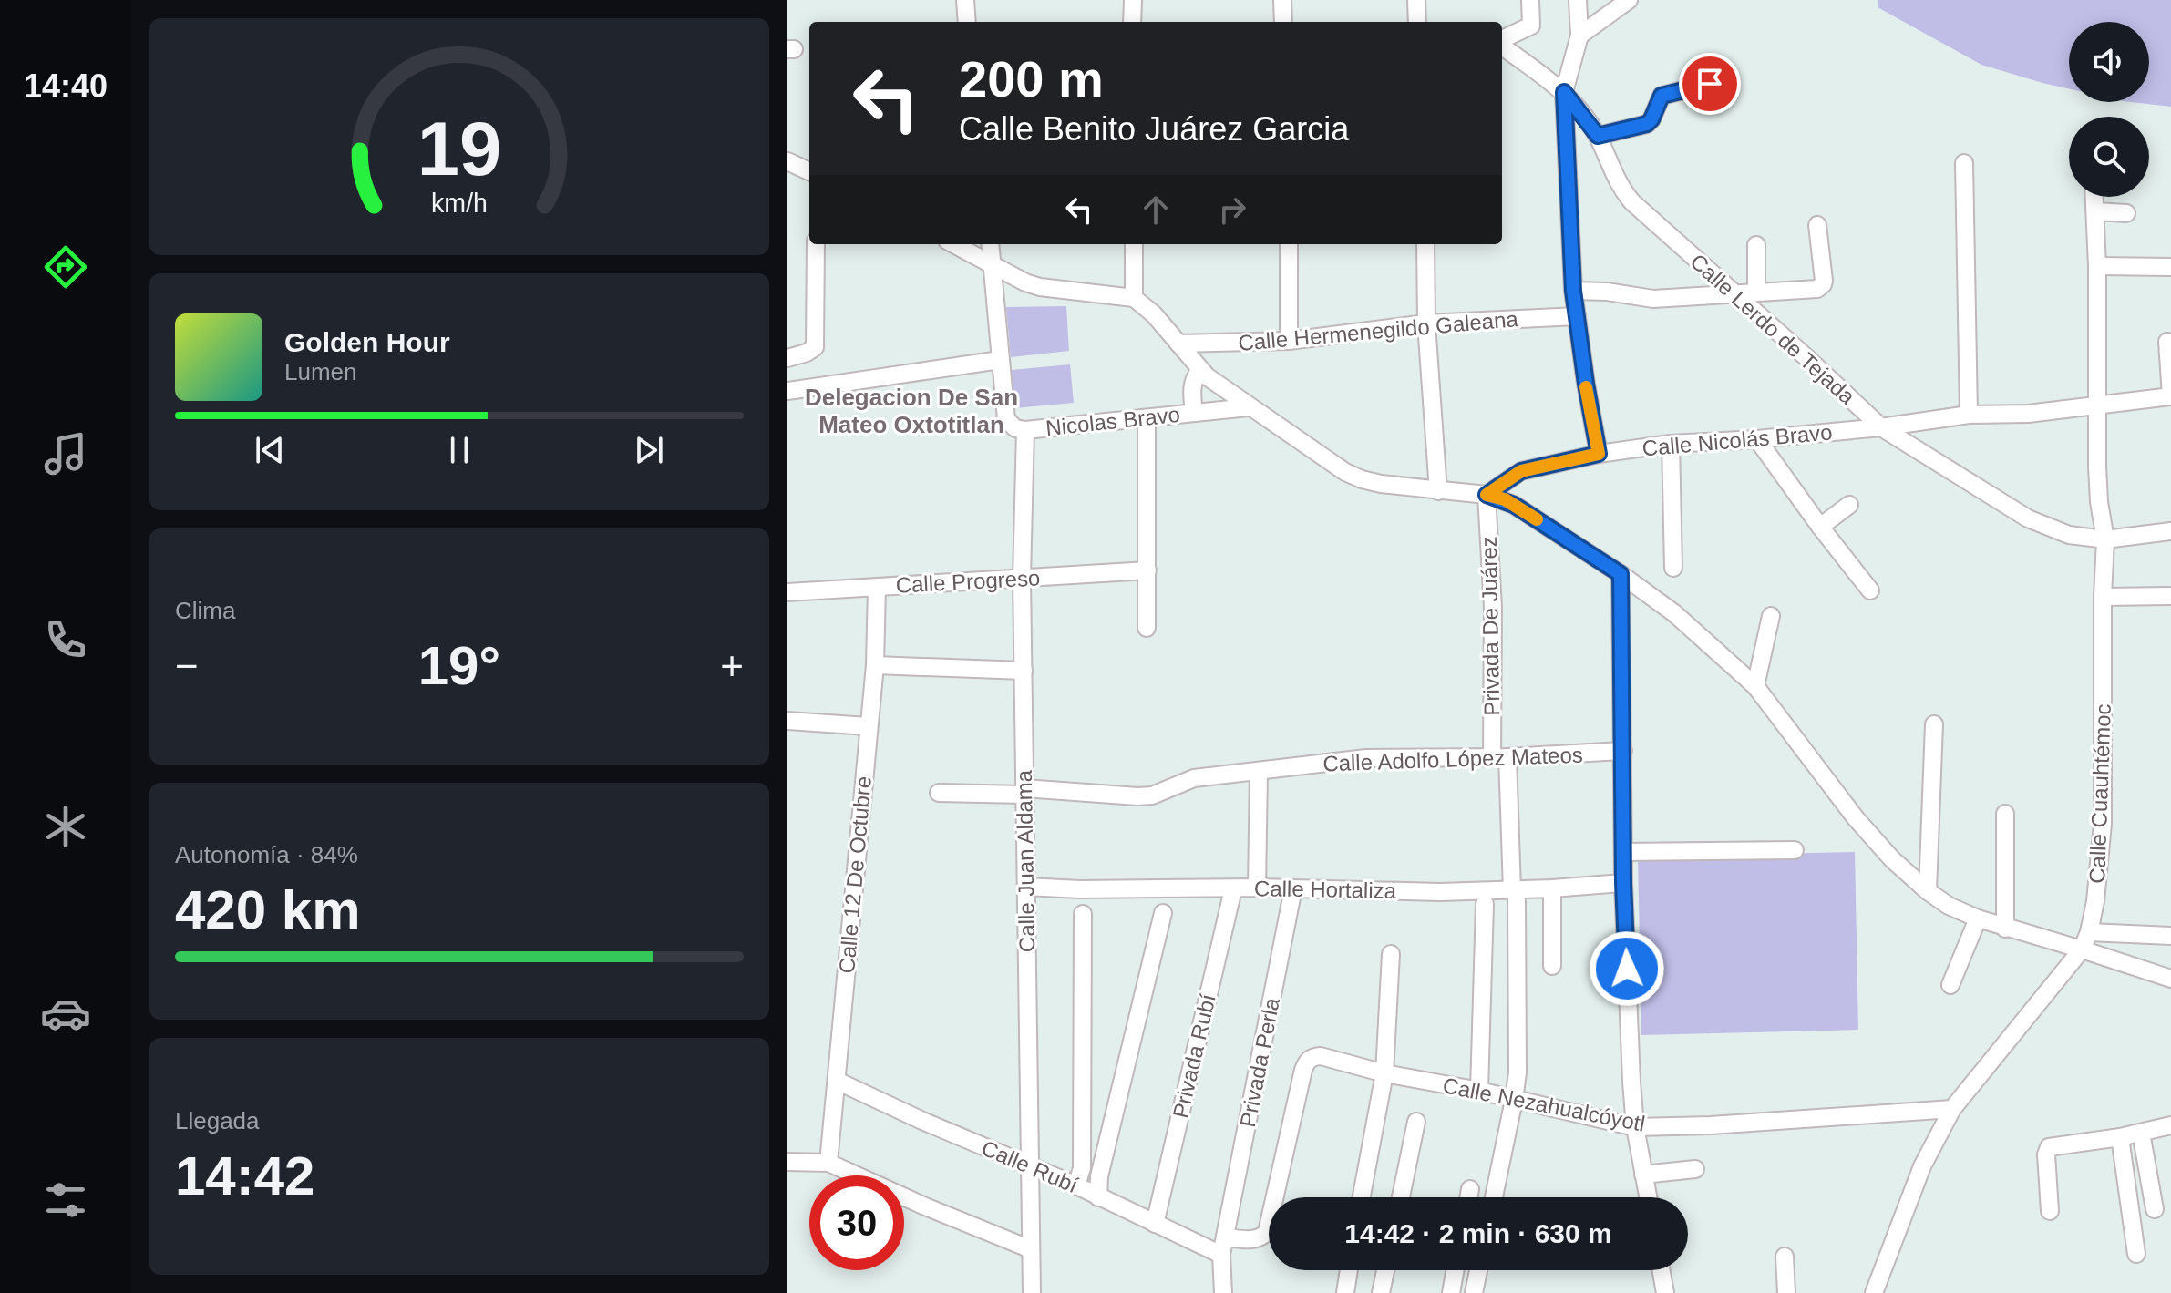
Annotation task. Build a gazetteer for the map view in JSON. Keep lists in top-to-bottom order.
{
  "streets": {
    "street": [
      "Calle Lerdo de Tejada",
      "Calle Hermenegildo Galeana",
      "Nicolas Bravo",
      "Calle Nicolás Bravo",
      "Calle Progreso",
      "Privada De Juárez",
      "Calle Adolfo López Mateos",
      "Calle Cuauhtémoc",
      "Calle Juan Aldama",
      "Calle 12 De Octubre",
      "Calle Hortaliza",
      "Privada Rubí",
      "Privada Perla",
      "Calle Nezahualcóyotl",
      "Calle Rubí"
    ]
  },
  "crossings": [
    ["Calle Lerdo de Tejada", "Calle Nicolás Bravo"],
    ["Calle Lerdo de Tejada", "Calle Cuauhtémoc"],
    ["Nicolas Bravo", "Calle Juan Aldama"],
    ["Calle Nicolás Bravo", "Privada De Juárez"],
    ["Calle Nicolás Bravo", "Calle Cuauhtémoc"],
    ["Calle Progreso", "Calle Juan Aldama"],
    ["Calle Progreso", "Calle 12 De Octubre"],
    ["Privada De Juárez", "Calle Adolfo López Mateos"],
    ["Privada De Juárez", "Calle Hortaliza"],
    ["Privada De Juárez", "Calle Nezahualcóyotl"],
    ["Calle Adolfo López Mateos", "Calle Juan Aldama"],
    ["Calle Cuauhtémoc", "Calle Nezahualcóyotl"],
    ["Calle Juan Aldama", "Calle Hortaliza"],
    ["Calle Juan Aldama", "Calle Rubí"],
    ["Calle 12 De Octubre", "Calle Rubí"],
    ["Calle Hortaliza", "Privada Rubí"],
    ["Calle Hortaliza", "Privada Perla"],
    ["Privada Rubí", "Calle Rubí"],
    ["Privada Perla", "Calle Nezahualcóyotl"],
    ["Privada Perla", "Calle Rubí"]
  ],
  "districts": ["Delegacion De San Mateo Oxtotitlan"],
  "page": {
    "tabs": "14:40",
    "turn": ["200 m", "Calle Benito Juárez Garcia"],
    "song": ["Golden Hour", "Lumen"],
    "tile": [
      "Clima",
      ["Autonomía · 84%", "420 km"],
      ["Llegada", "14:42"]
    ],
    "heat": ["−", "19°", "+"],
    "limit": "30",
    "trip": "14:42 · 2 min · 630 m",
    "gauge": ["19", "km/h"]
  }
}
